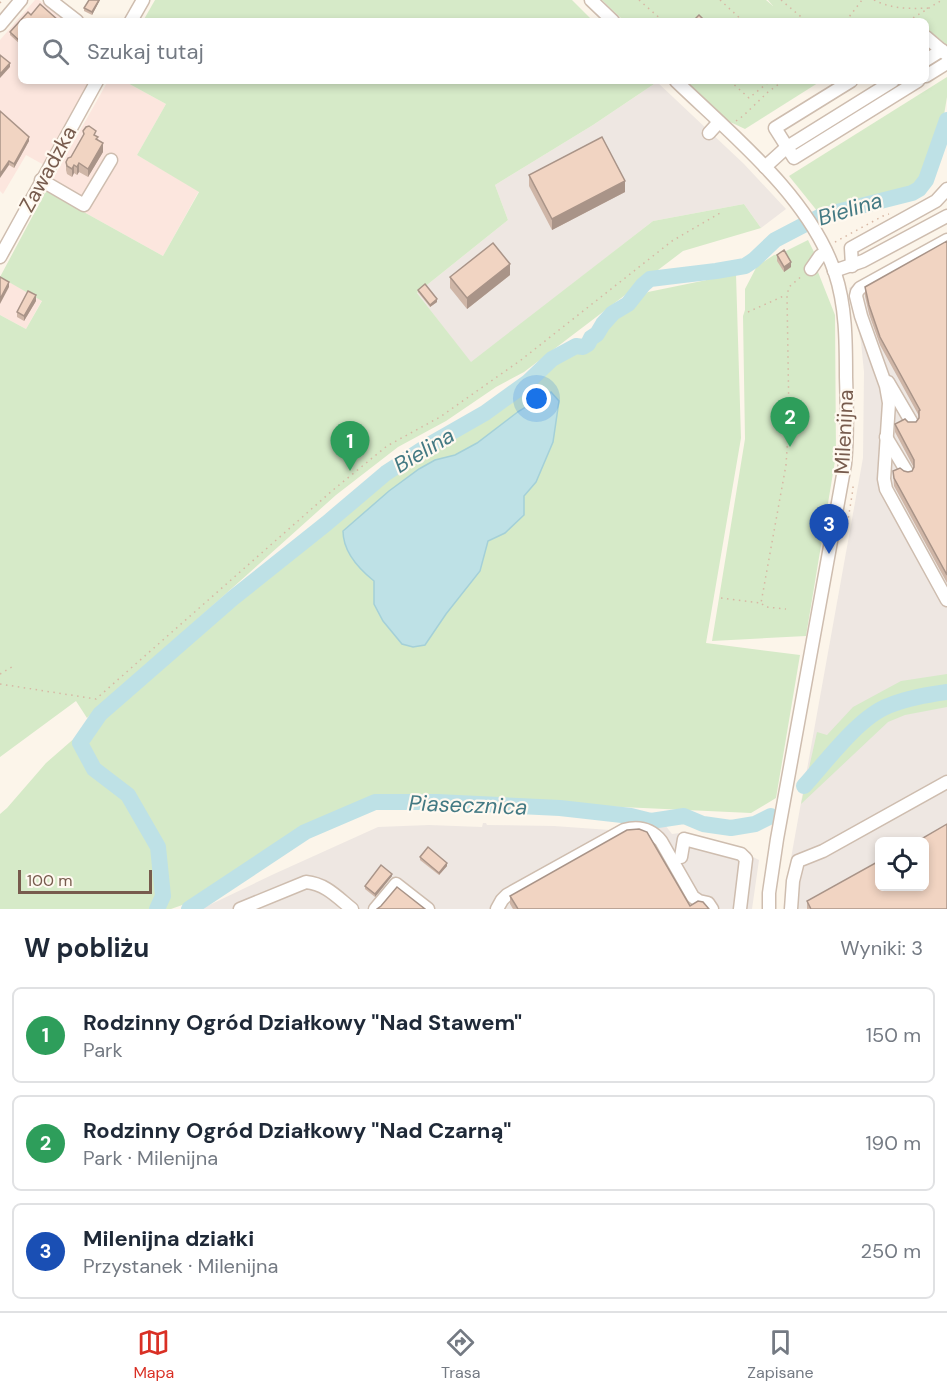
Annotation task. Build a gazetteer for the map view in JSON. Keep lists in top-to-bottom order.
{
  "streets": {
    "street": ["Zawadzka", "Milenijna"]
  },
  "water": ["Bielina", "Piasecznica"],
  "scale_bar": "100 m",
  "page": {
    "search": "Szukaj tutaj",
    "pins": ["2", "1", "3"],
    "scale": "100 m",
    "heading": ["W pobliżu", "Wyniki: 3"],
    "list": [
      {
        "mark": "1",
        "name": "Rodzinny Ogród Działkowy \"Nad Stawem\"",
        "note": "Park",
        "value": "150 m"
      },
      {
        "mark": "2",
        "name": "Rodzinny Ogród Działkowy \"Nad Czarną\"",
        "note": "Park · Milenijna",
        "value": "190 m"
      },
      {
        "mark": "3",
        "name": "Milenijna działki",
        "note": "Przystanek · Milenijna",
        "value": "250 m"
      }
    ],
    "nav": ["Mapa", "Trasa", "Zapisane"]
  }
}
